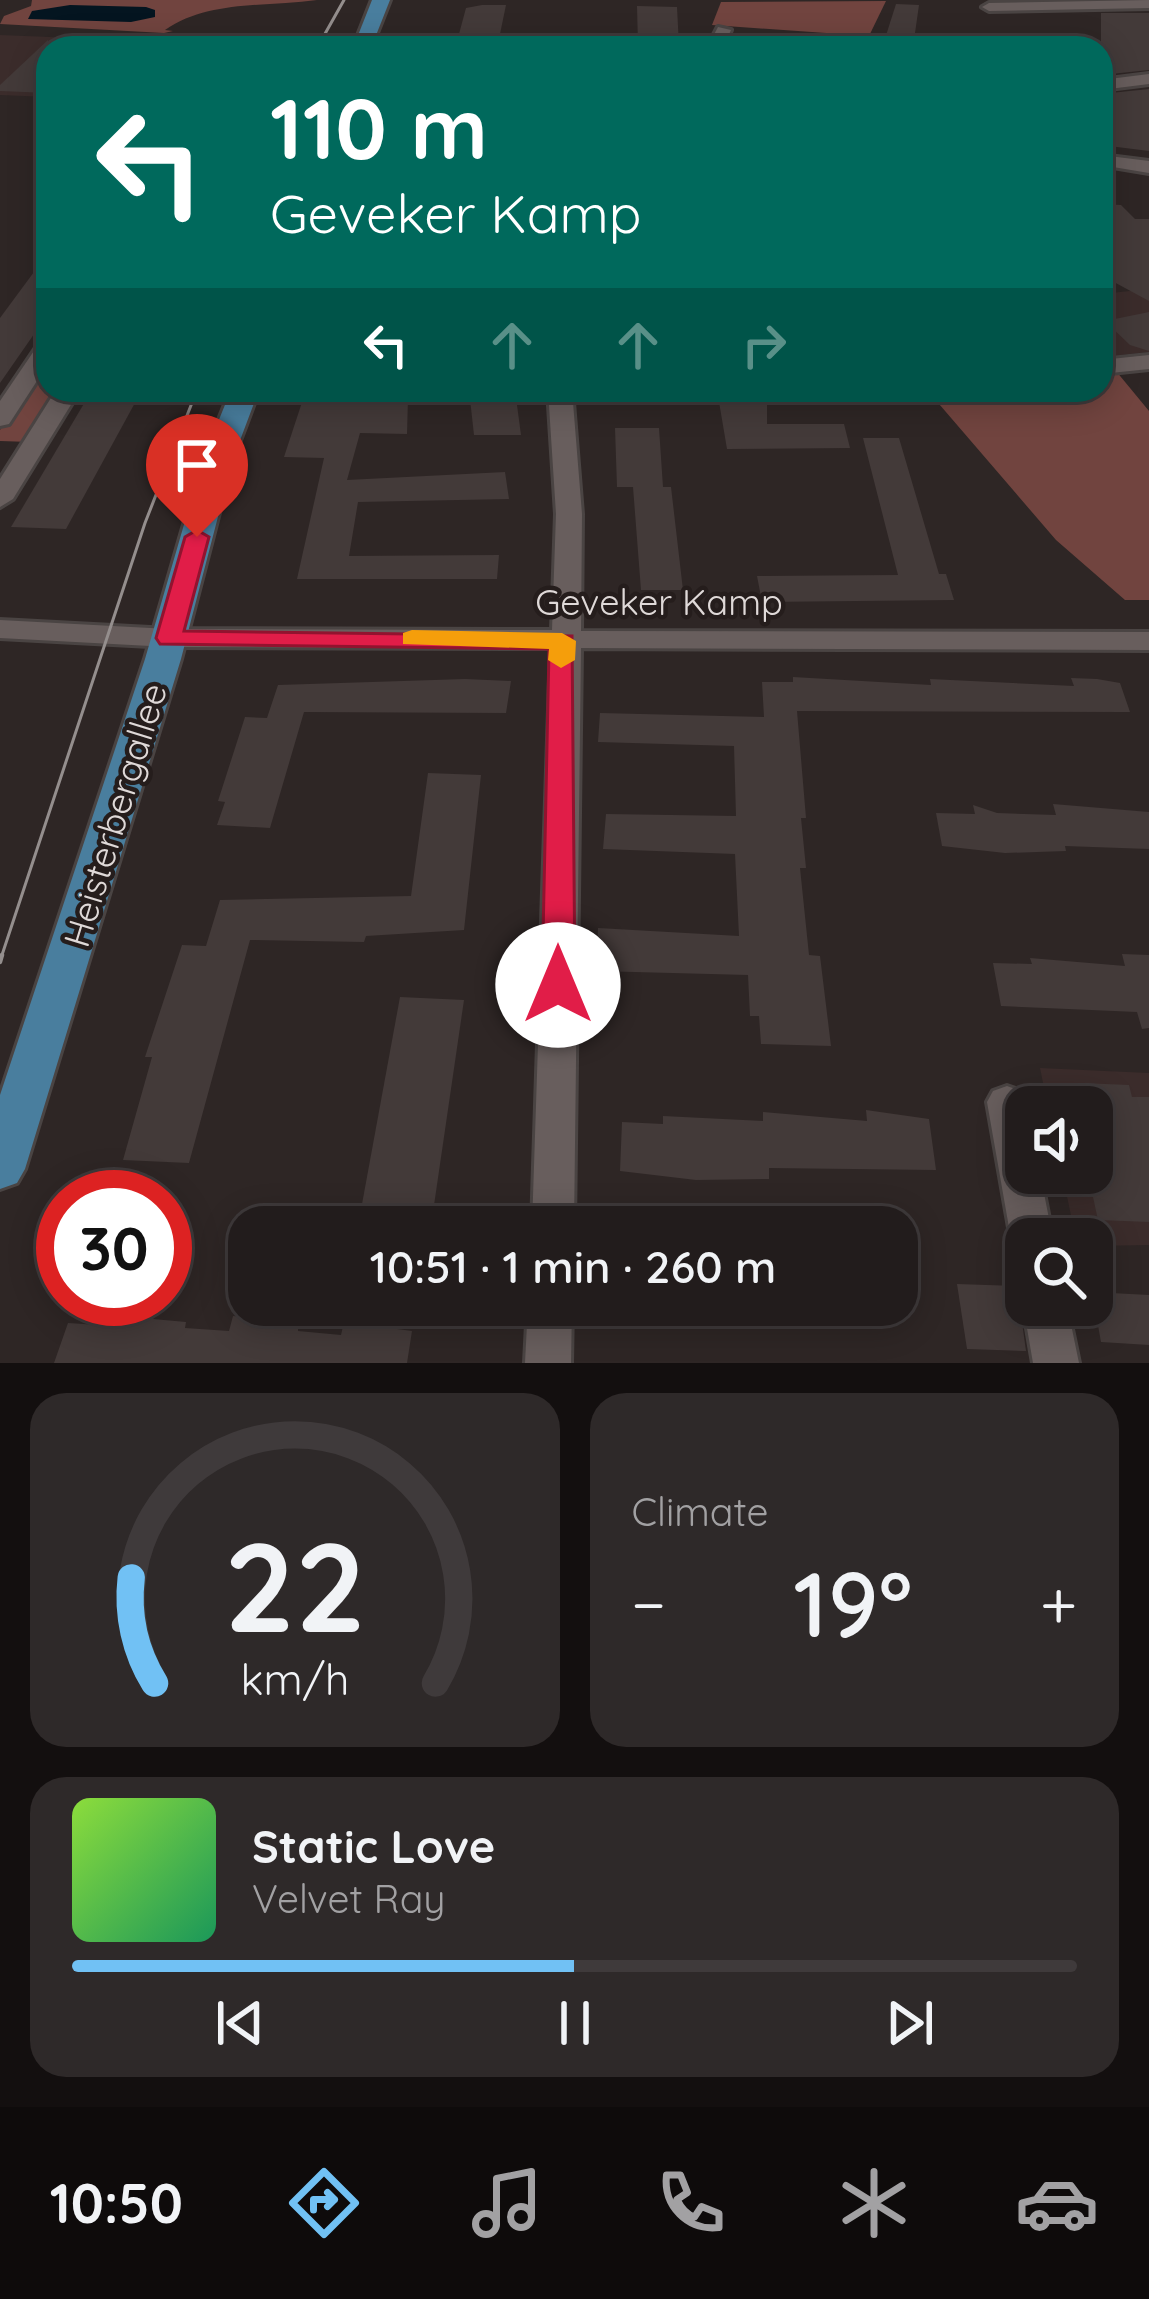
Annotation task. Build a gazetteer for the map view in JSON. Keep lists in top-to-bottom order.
{
  "streets": {
    "main road": ["Heisterbergallee"],
    "street": ["Geveker Kamp"]
  },
  "crossings": [
    ["Geveker Kamp", "Heisterbergallee"]
  ],
  "page": {
    "turn": ["110 m", "Geveker Kamp"],
    "limit": "30",
    "trip": "10:51 · 1 min · 260 m",
    "tile": "Climate",
    "heat": ["−", "19°", "+"],
    "song": ["Static Love", "Velvet Ray"],
    "tabs": "10:50",
    "gauge": ["22", "km/h"]
  }
}
